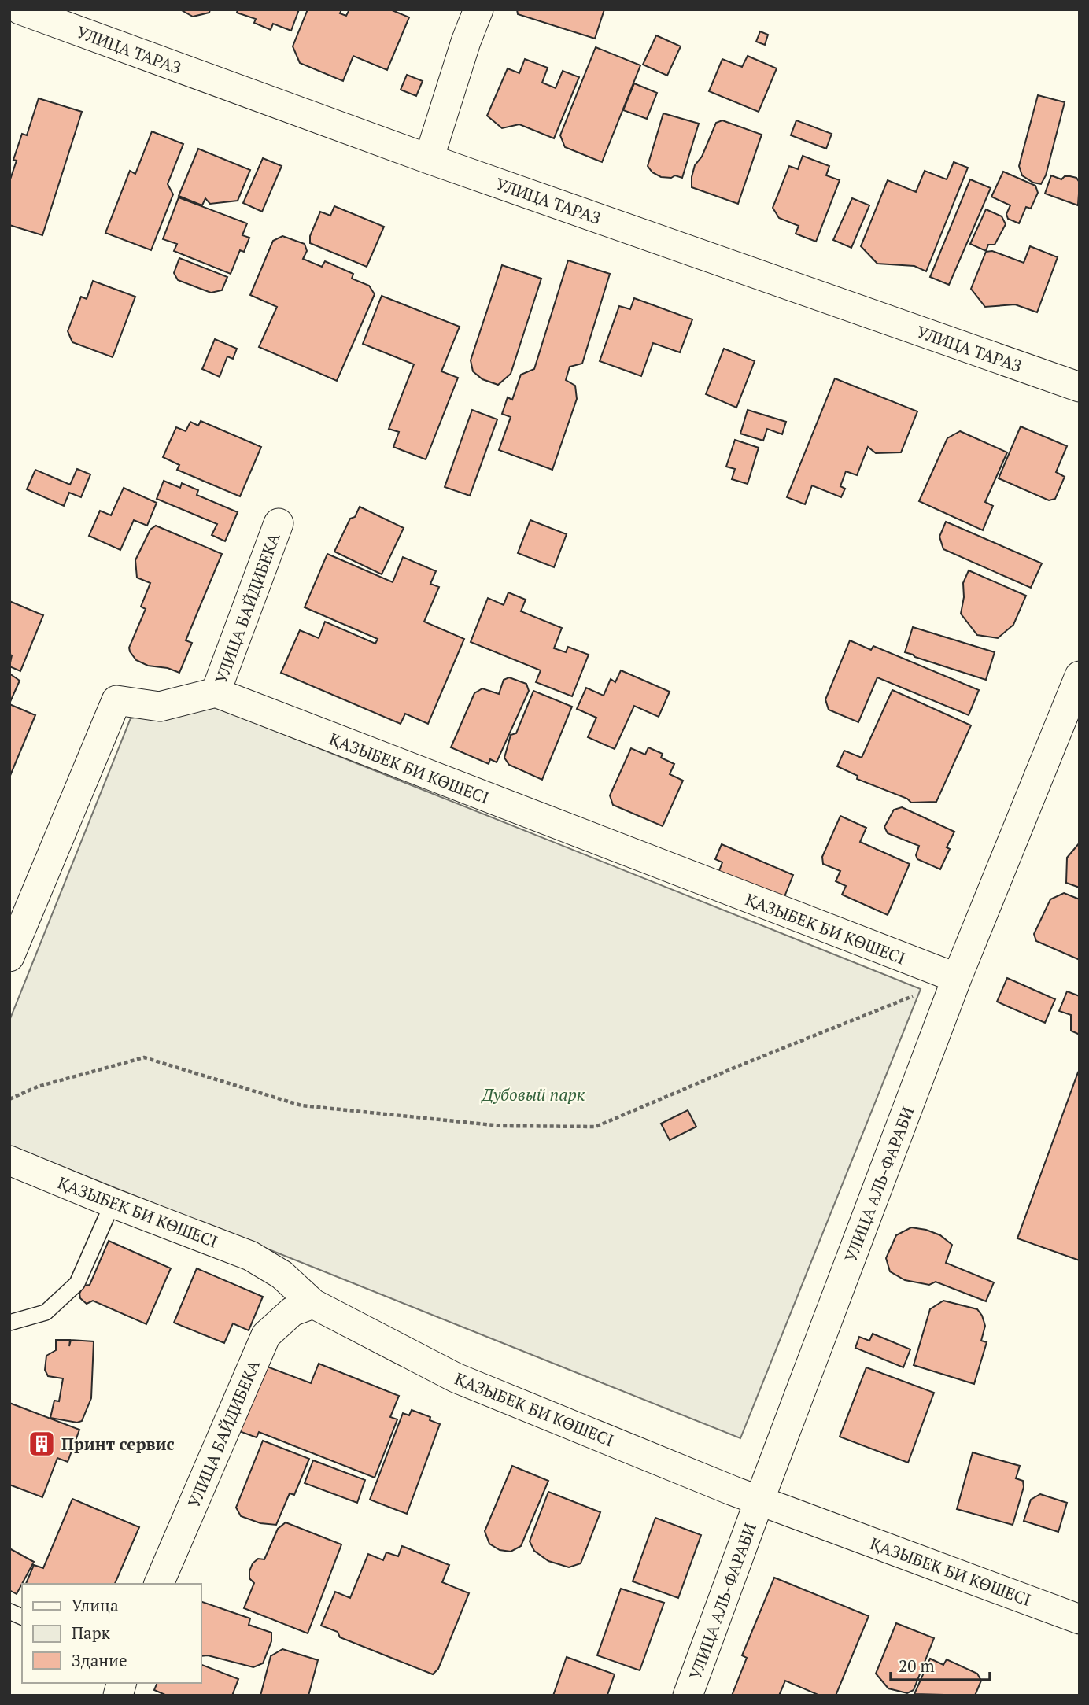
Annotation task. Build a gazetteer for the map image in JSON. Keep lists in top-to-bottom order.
{
  "streets": {
    "street": [
      "УЛИЦА ТАРАЗ",
      "УЛИЦА БАЙДИБЕКА",
      "ҚАЗЫБЕК БИ КӨШЕСІ",
      "УЛИЦА АЛЬ-ФАРАБИ"
    ]
  },
  "crossings": [
    ["УЛИЦА БАЙДИБЕКА", "ҚАЗЫБЕК БИ КӨШЕСІ"],
    ["ҚАЗЫБЕК БИ КӨШЕСІ", "УЛИЦА АЛЬ-ФАРАБИ"]
  ],
  "parks": ["Дубовый парк"],
  "places": {
    "building": ["Принт сервис"]
  },
  "legend": ["Улица", "Парк", "Здание"],
  "scale_bar": "20 m"
}
